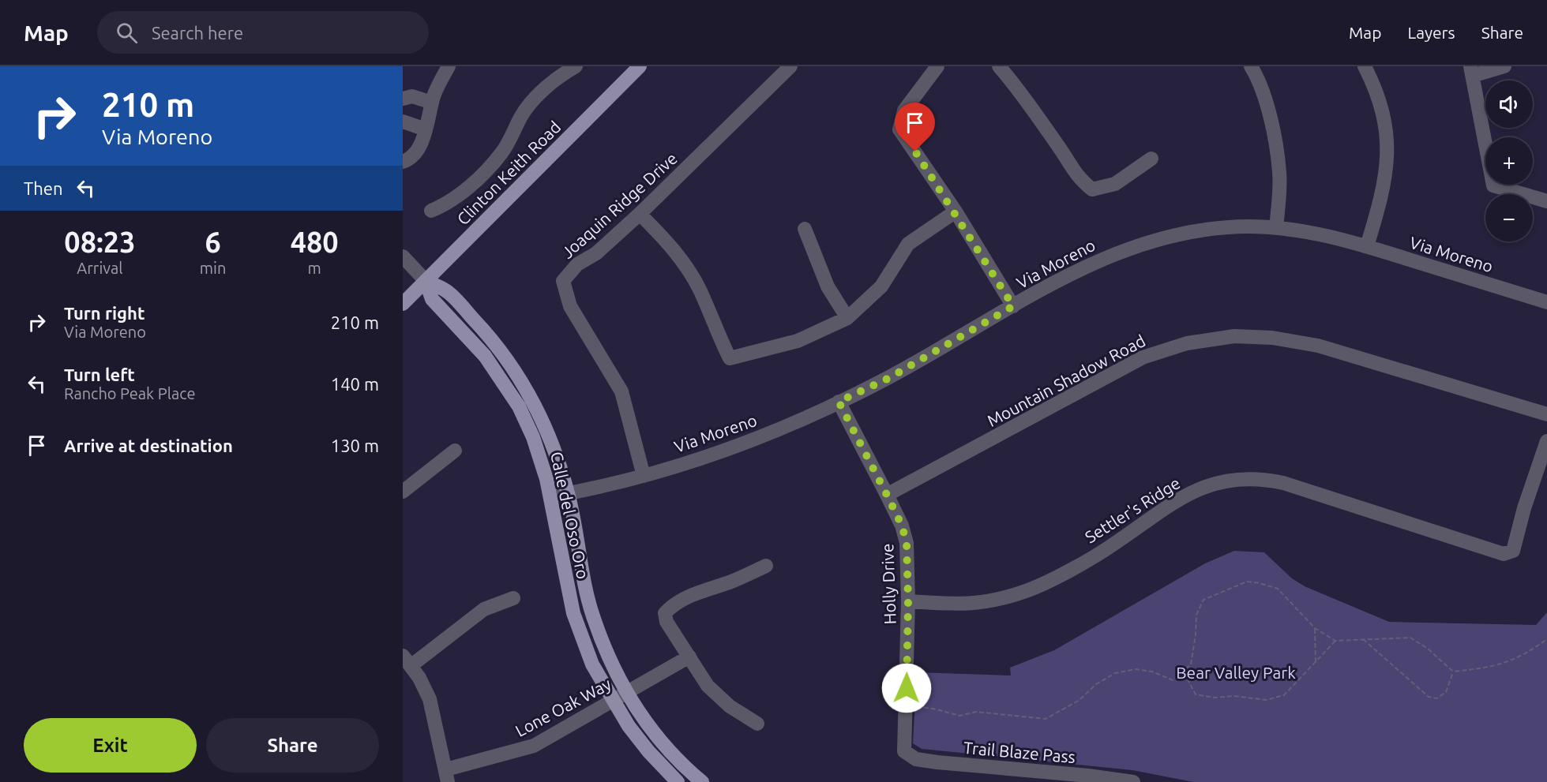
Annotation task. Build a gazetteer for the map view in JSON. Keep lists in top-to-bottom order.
{
  "streets": {
    "main road": ["Clinton Keith Road", "Calle del Oso Oro"],
    "street": [
      "Joaquin Ridge Drive",
      "Via Moreno",
      "Mountain Shadow Road",
      "Settler's Ridge",
      "Holly Drive",
      "Lone Oak Way",
      "Trail Blaze Pass"
    ]
  },
  "crossings": [
    ["Clinton Keith Road", "Calle del Oso Oro"],
    ["Joaquin Ridge Drive", "Via Moreno"],
    ["Via Moreno", "Calle del Oso Oro"],
    ["Via Moreno", "Holly Drive"],
    ["Mountain Shadow Road", "Holly Drive"],
    ["Settler's Ridge", "Holly Drive"],
    ["Calle del Oso Oro", "Lone Oak Way"],
    ["Holly Drive", "Trail Blaze Pass"]
  ],
  "parks": ["Bear Valley Park"],
  "page": {
    "header": "Map",
    "search": "Search here",
    "nav": ["Map", "Layers", "Share"],
    "turn": ["210 m", "Via Moreno"],
    "map_buttons": ["+", "−"],
    "then": "Then",
    "eta": [
      "08:23",
      "Arrival",
      "6",
      "min",
      "480",
      "m"
    ],
    "list": [
      {
        "name": "Turn right",
        "note": "Via Moreno",
        "value": "210 m"
      },
      {
        "name": "Turn left",
        "note": "Rancho Peak Place",
        "value": "140 m"
      },
      {
        "name": "Arrive at destination",
        "value": "130 m"
      }
    ],
    "buttons": ["Exit", "Share"]
  }
}
